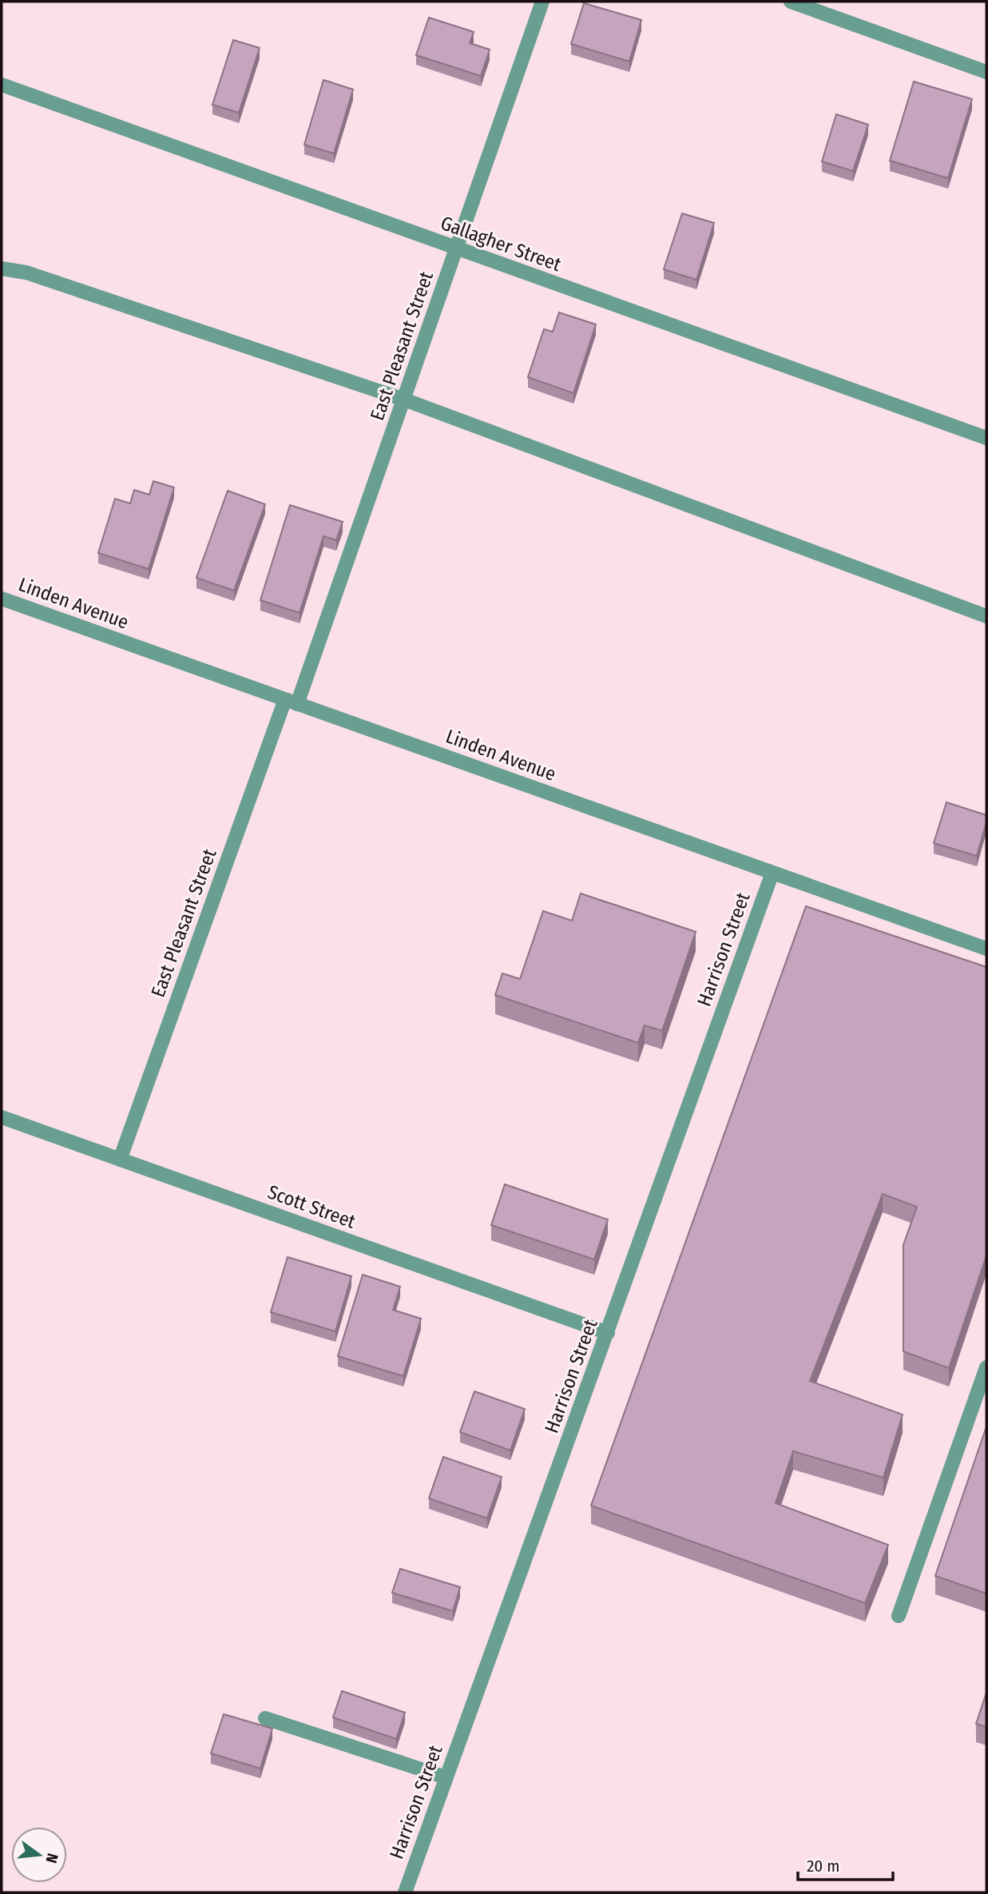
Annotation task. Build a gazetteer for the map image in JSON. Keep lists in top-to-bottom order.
{
  "streets": {
    "street": [
      "Gallagher Street",
      "East Pleasant Street",
      "Linden Avenue",
      "Harrison Street",
      "Scott Street"
    ]
  },
  "crossings": [
    ["Gallagher Street", "East Pleasant Street"],
    ["East Pleasant Street", "Linden Avenue"],
    ["East Pleasant Street", "Scott Street"],
    ["Linden Avenue", "Harrison Street"],
    ["Harrison Street", "Scott Street"]
  ],
  "scale_bar": "20 m",
  "north": "right"
}
